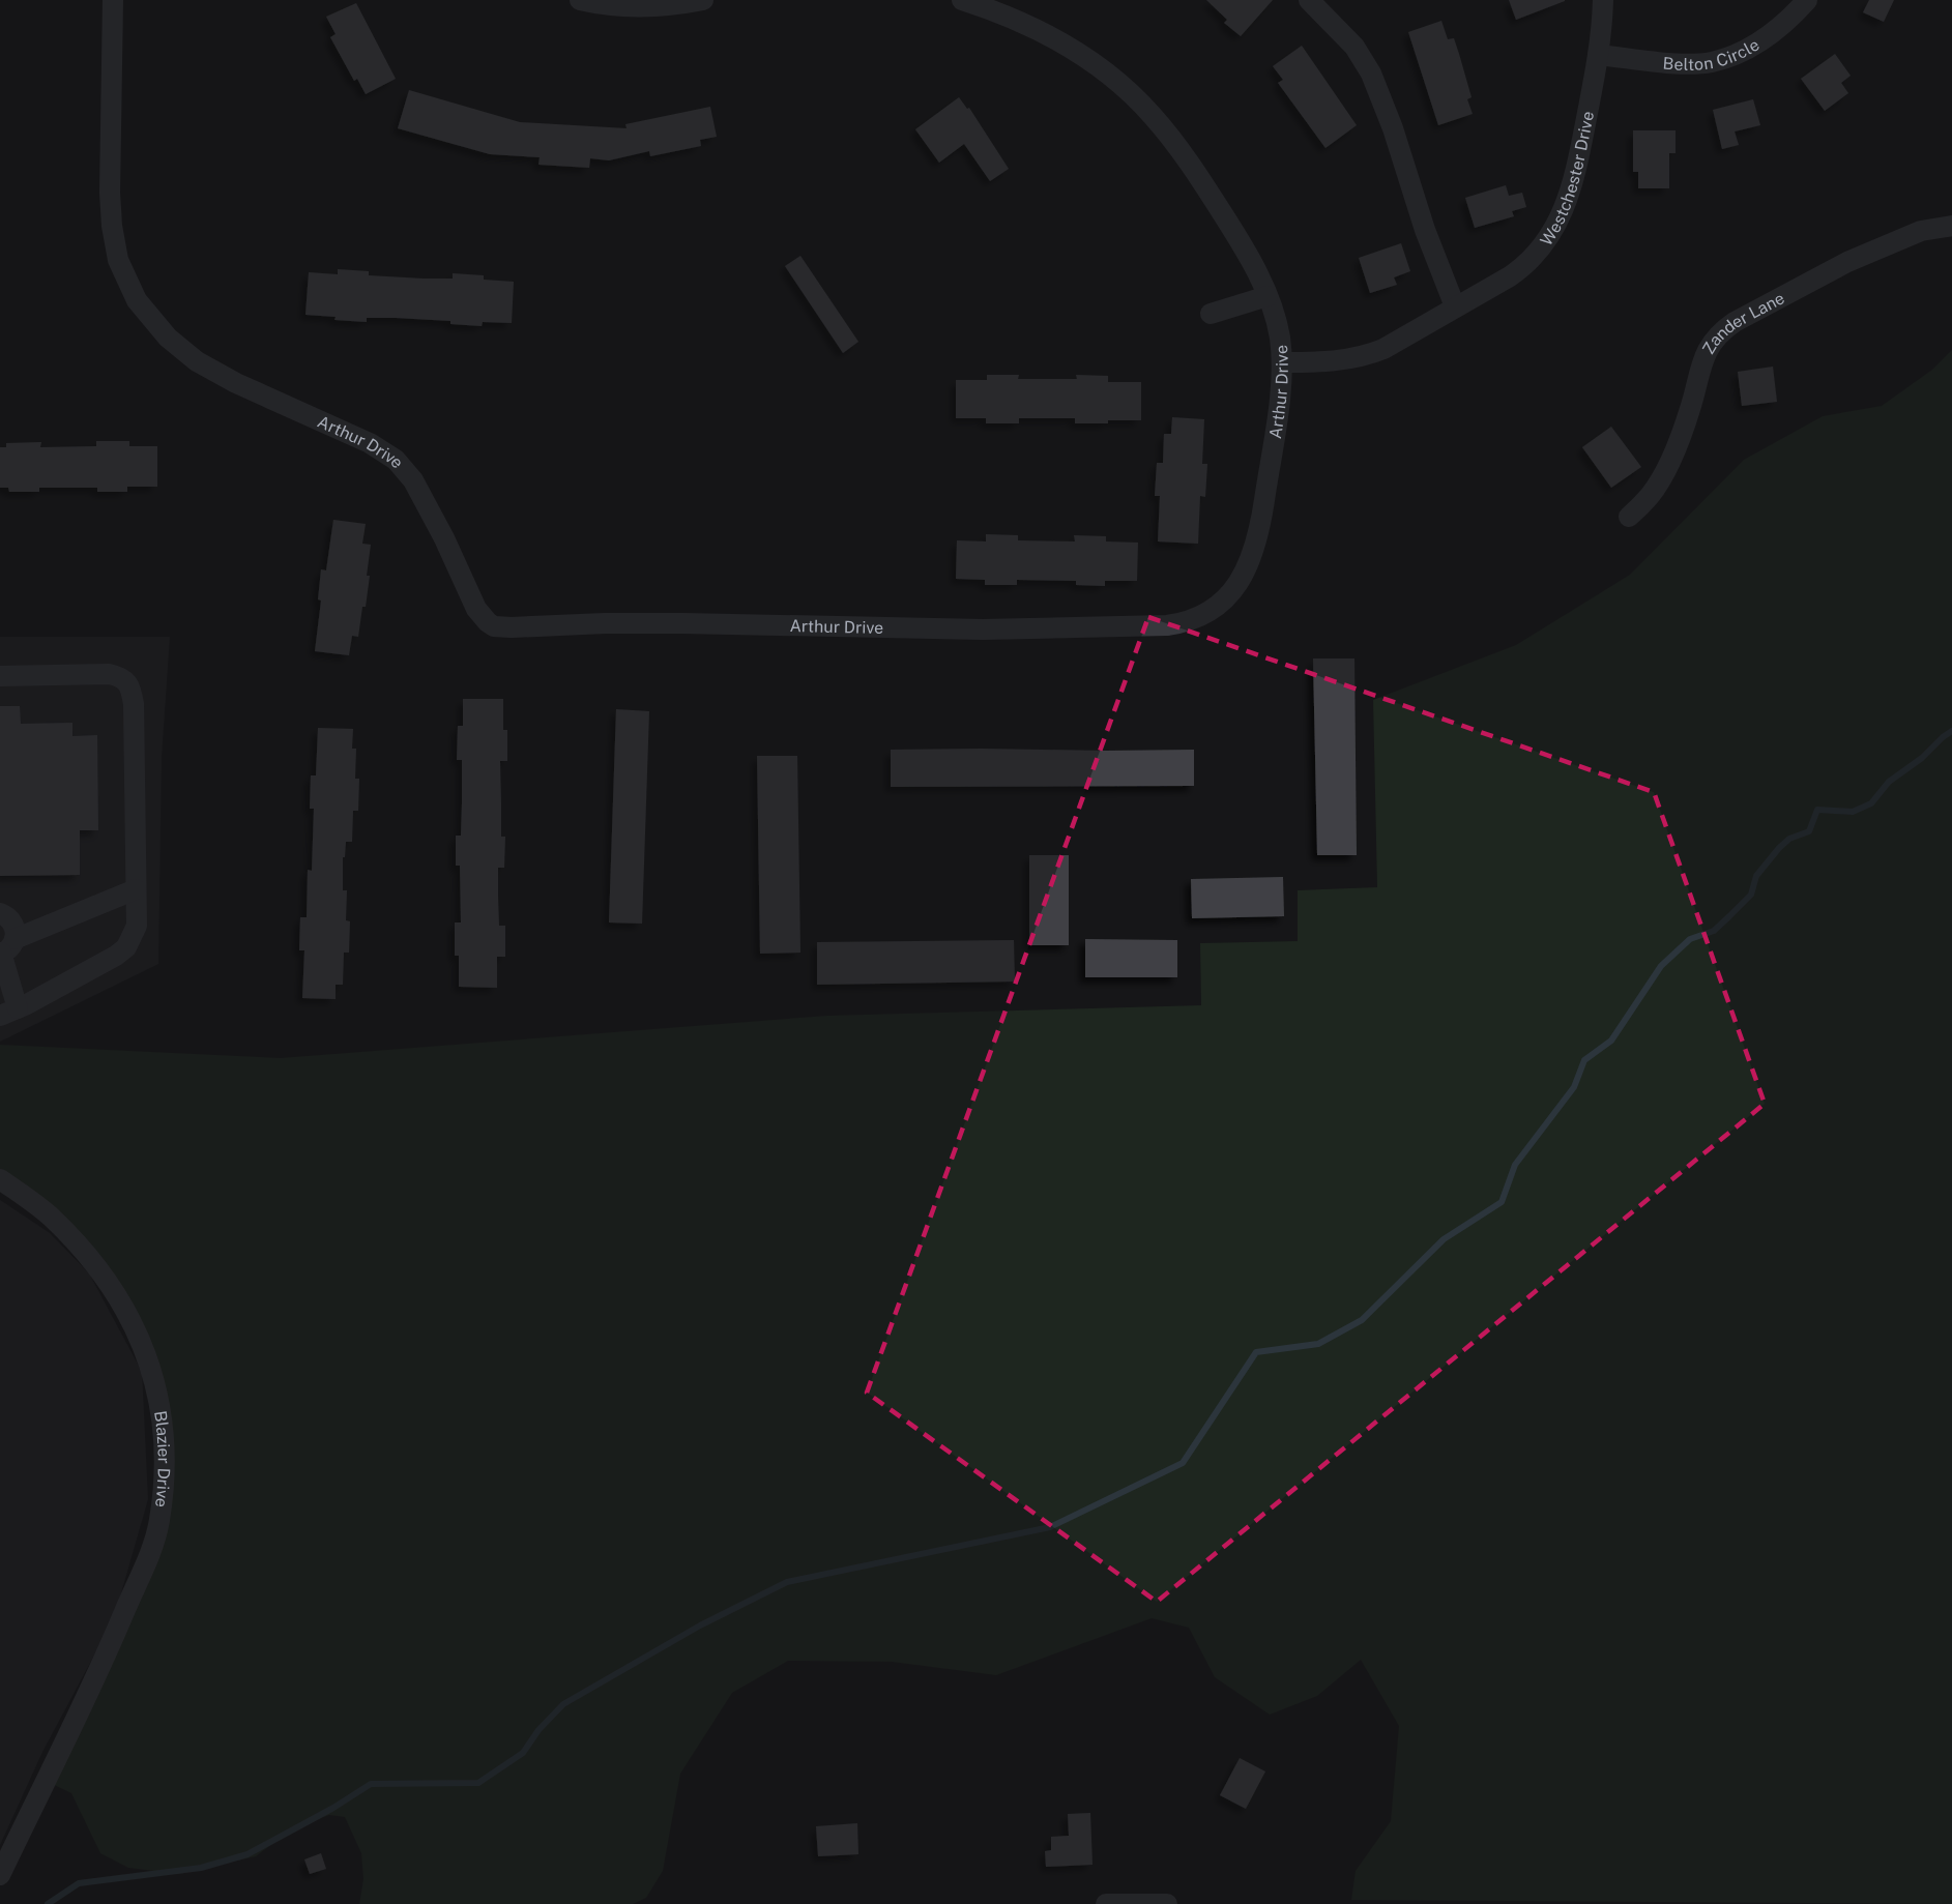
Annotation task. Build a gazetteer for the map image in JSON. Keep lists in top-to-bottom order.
{
  "streets": {
    "street": [
      "Belton Circle",
      "Westchester Drive",
      "Zander Lane",
      "Arthur Drive",
      "Blazier Drive"
    ]
  },
  "crossings": [
    ["Belton Circle", "Westchester Drive"],
    ["Westchester Drive", "Arthur Drive"]
  ]
}
